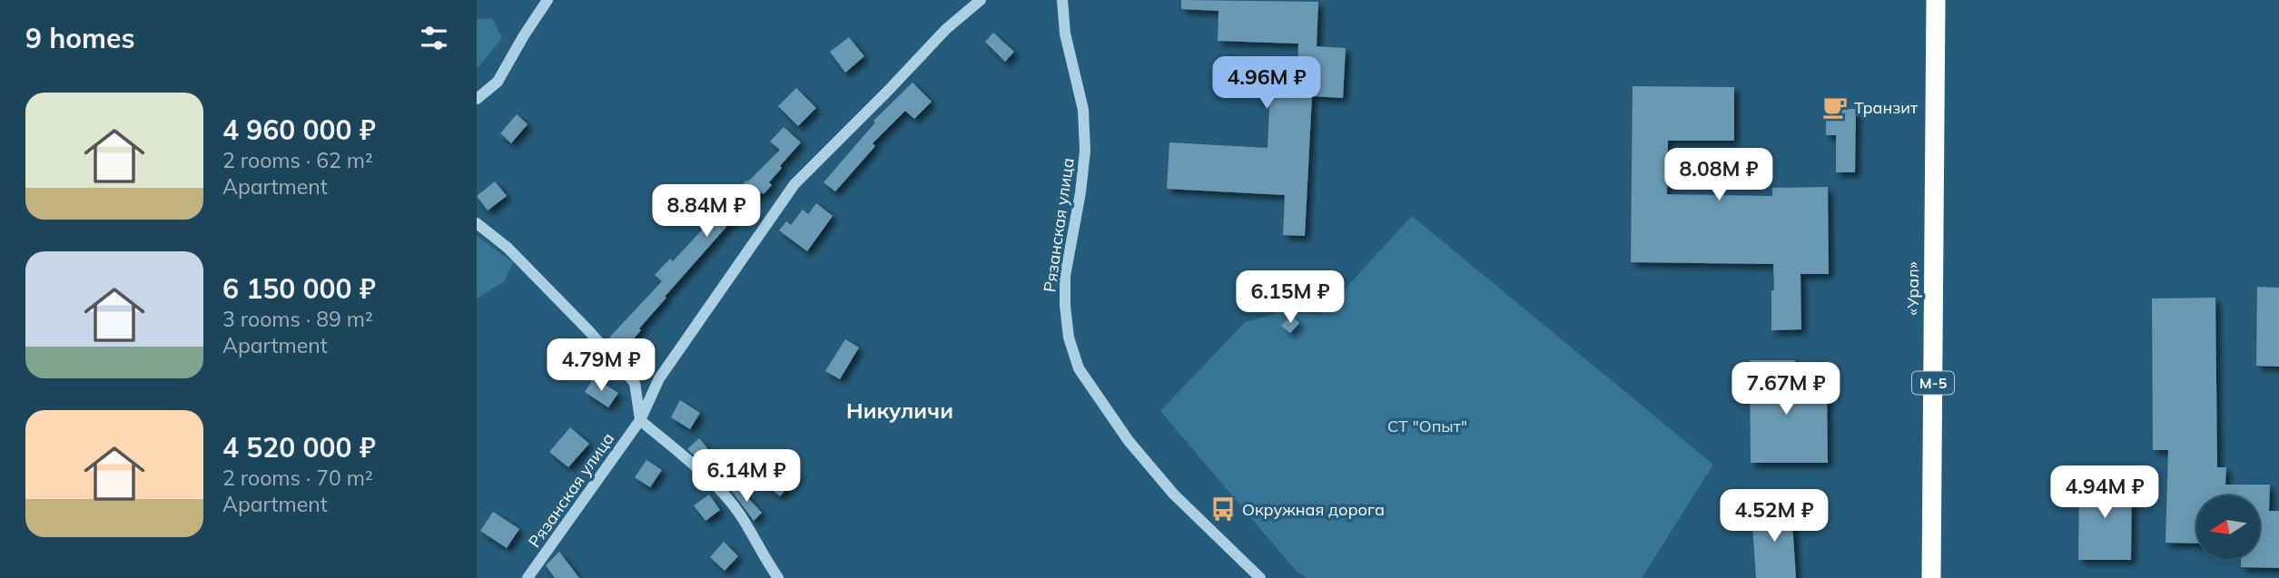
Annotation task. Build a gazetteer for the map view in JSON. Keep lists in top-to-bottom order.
{
  "streets": {
    "highway": ["«Урал»", "М-5"],
    "street": ["Рязанская улица"]
  },
  "districts": ["Никуличи"],
  "parks": ["СТ \"Опыт\""],
  "places": {
    "cafe": ["Транзит"],
    "bus stop": ["Окружная дорога"]
  },
  "north": "left",
  "page": {
    "heading": "9 homes",
    "price": [
      "4.96M ₽",
      "8.08M ₽",
      "8.84M ₽",
      "6.15M ₽",
      "4.79M ₽",
      "7.67M ₽",
      "6.14M ₽",
      "4.94M ₽",
      "4.52M ₽"
    ],
    "list": [
      {
        "name": "4 960 000 ₽",
        "note": "2 rooms · 62 m² · Apartment"
      },
      {
        "name": "6 150 000 ₽",
        "note": "3 rooms · 89 m² · Apartment"
      },
      {
        "name": "4 520 000 ₽",
        "note": "2 rooms · 70 m² · Apartment"
      }
    ]
  }
}
